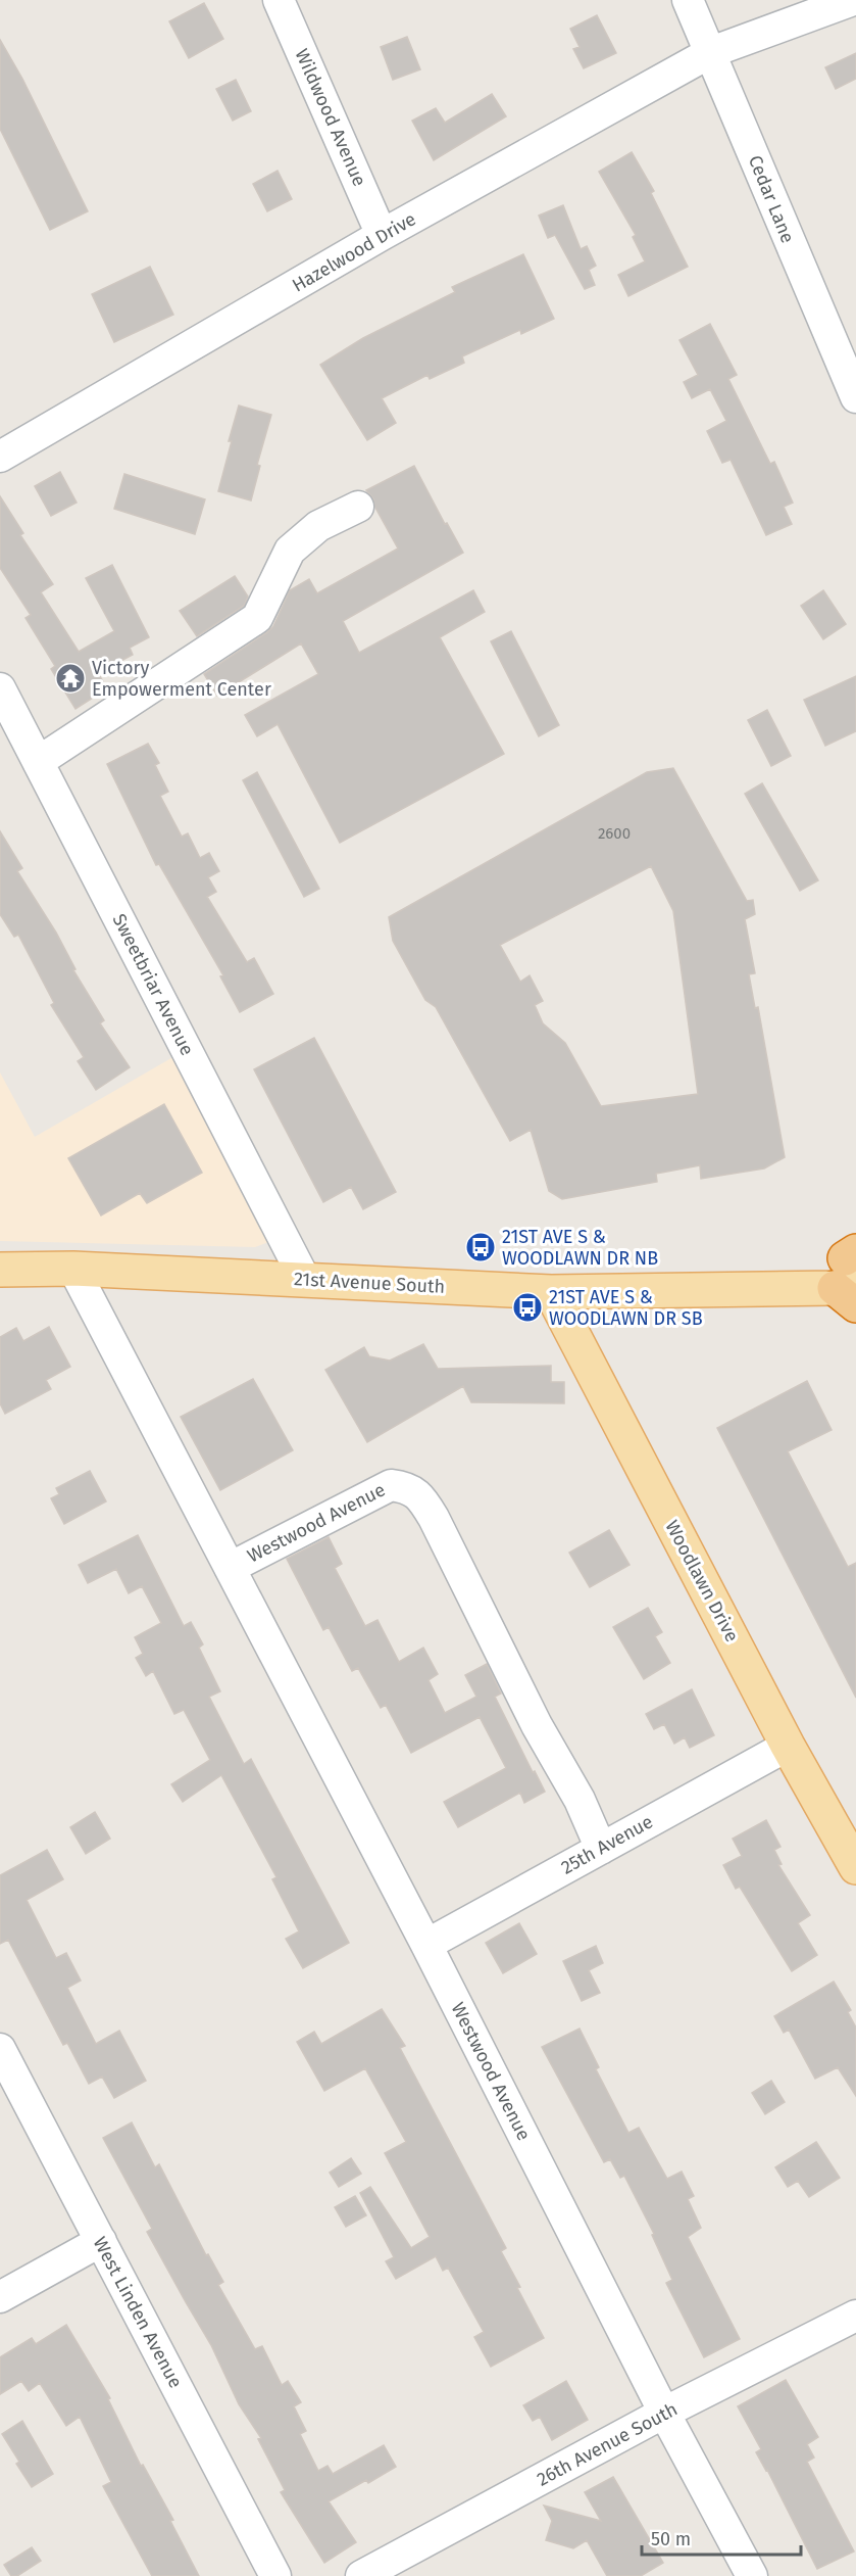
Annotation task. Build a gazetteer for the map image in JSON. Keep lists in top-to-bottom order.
{
  "streets": {
    "main road": ["21st Avenue South", "Woodlawn Drive"],
    "street": [
      "Wildwood Avenue",
      "Cedar Lane",
      "Hazelwood Drive",
      "Sweetbriar Avenue",
      "Westwood Avenue",
      "25th Avenue",
      "West Linden Avenue",
      "26th Avenue South"
    ]
  },
  "crossings": [
    ["Wildwood Avenue", "Hazelwood Drive"],
    ["Cedar Lane", "Hazelwood Drive"],
    ["Sweetbriar Avenue", "21st Avenue South"],
    ["21st Avenue South", "Westwood Avenue"],
    ["21st Avenue South", "Woodlawn Drive"],
    ["Westwood Avenue", "25th Avenue"],
    ["Westwood Avenue", "26th Avenue South"],
    ["Woodlawn Drive", "25th Avenue"]
  ],
  "places": {
    "temple": ["Victory Empowerment Center"],
    "bus stop": ["21ST AVE S & WOODLAWN DR NB", "21ST AVE S & WOODLAWN DR SB"]
  },
  "house_numbers": ["2600"],
  "scale_bar": "50 m"
}
